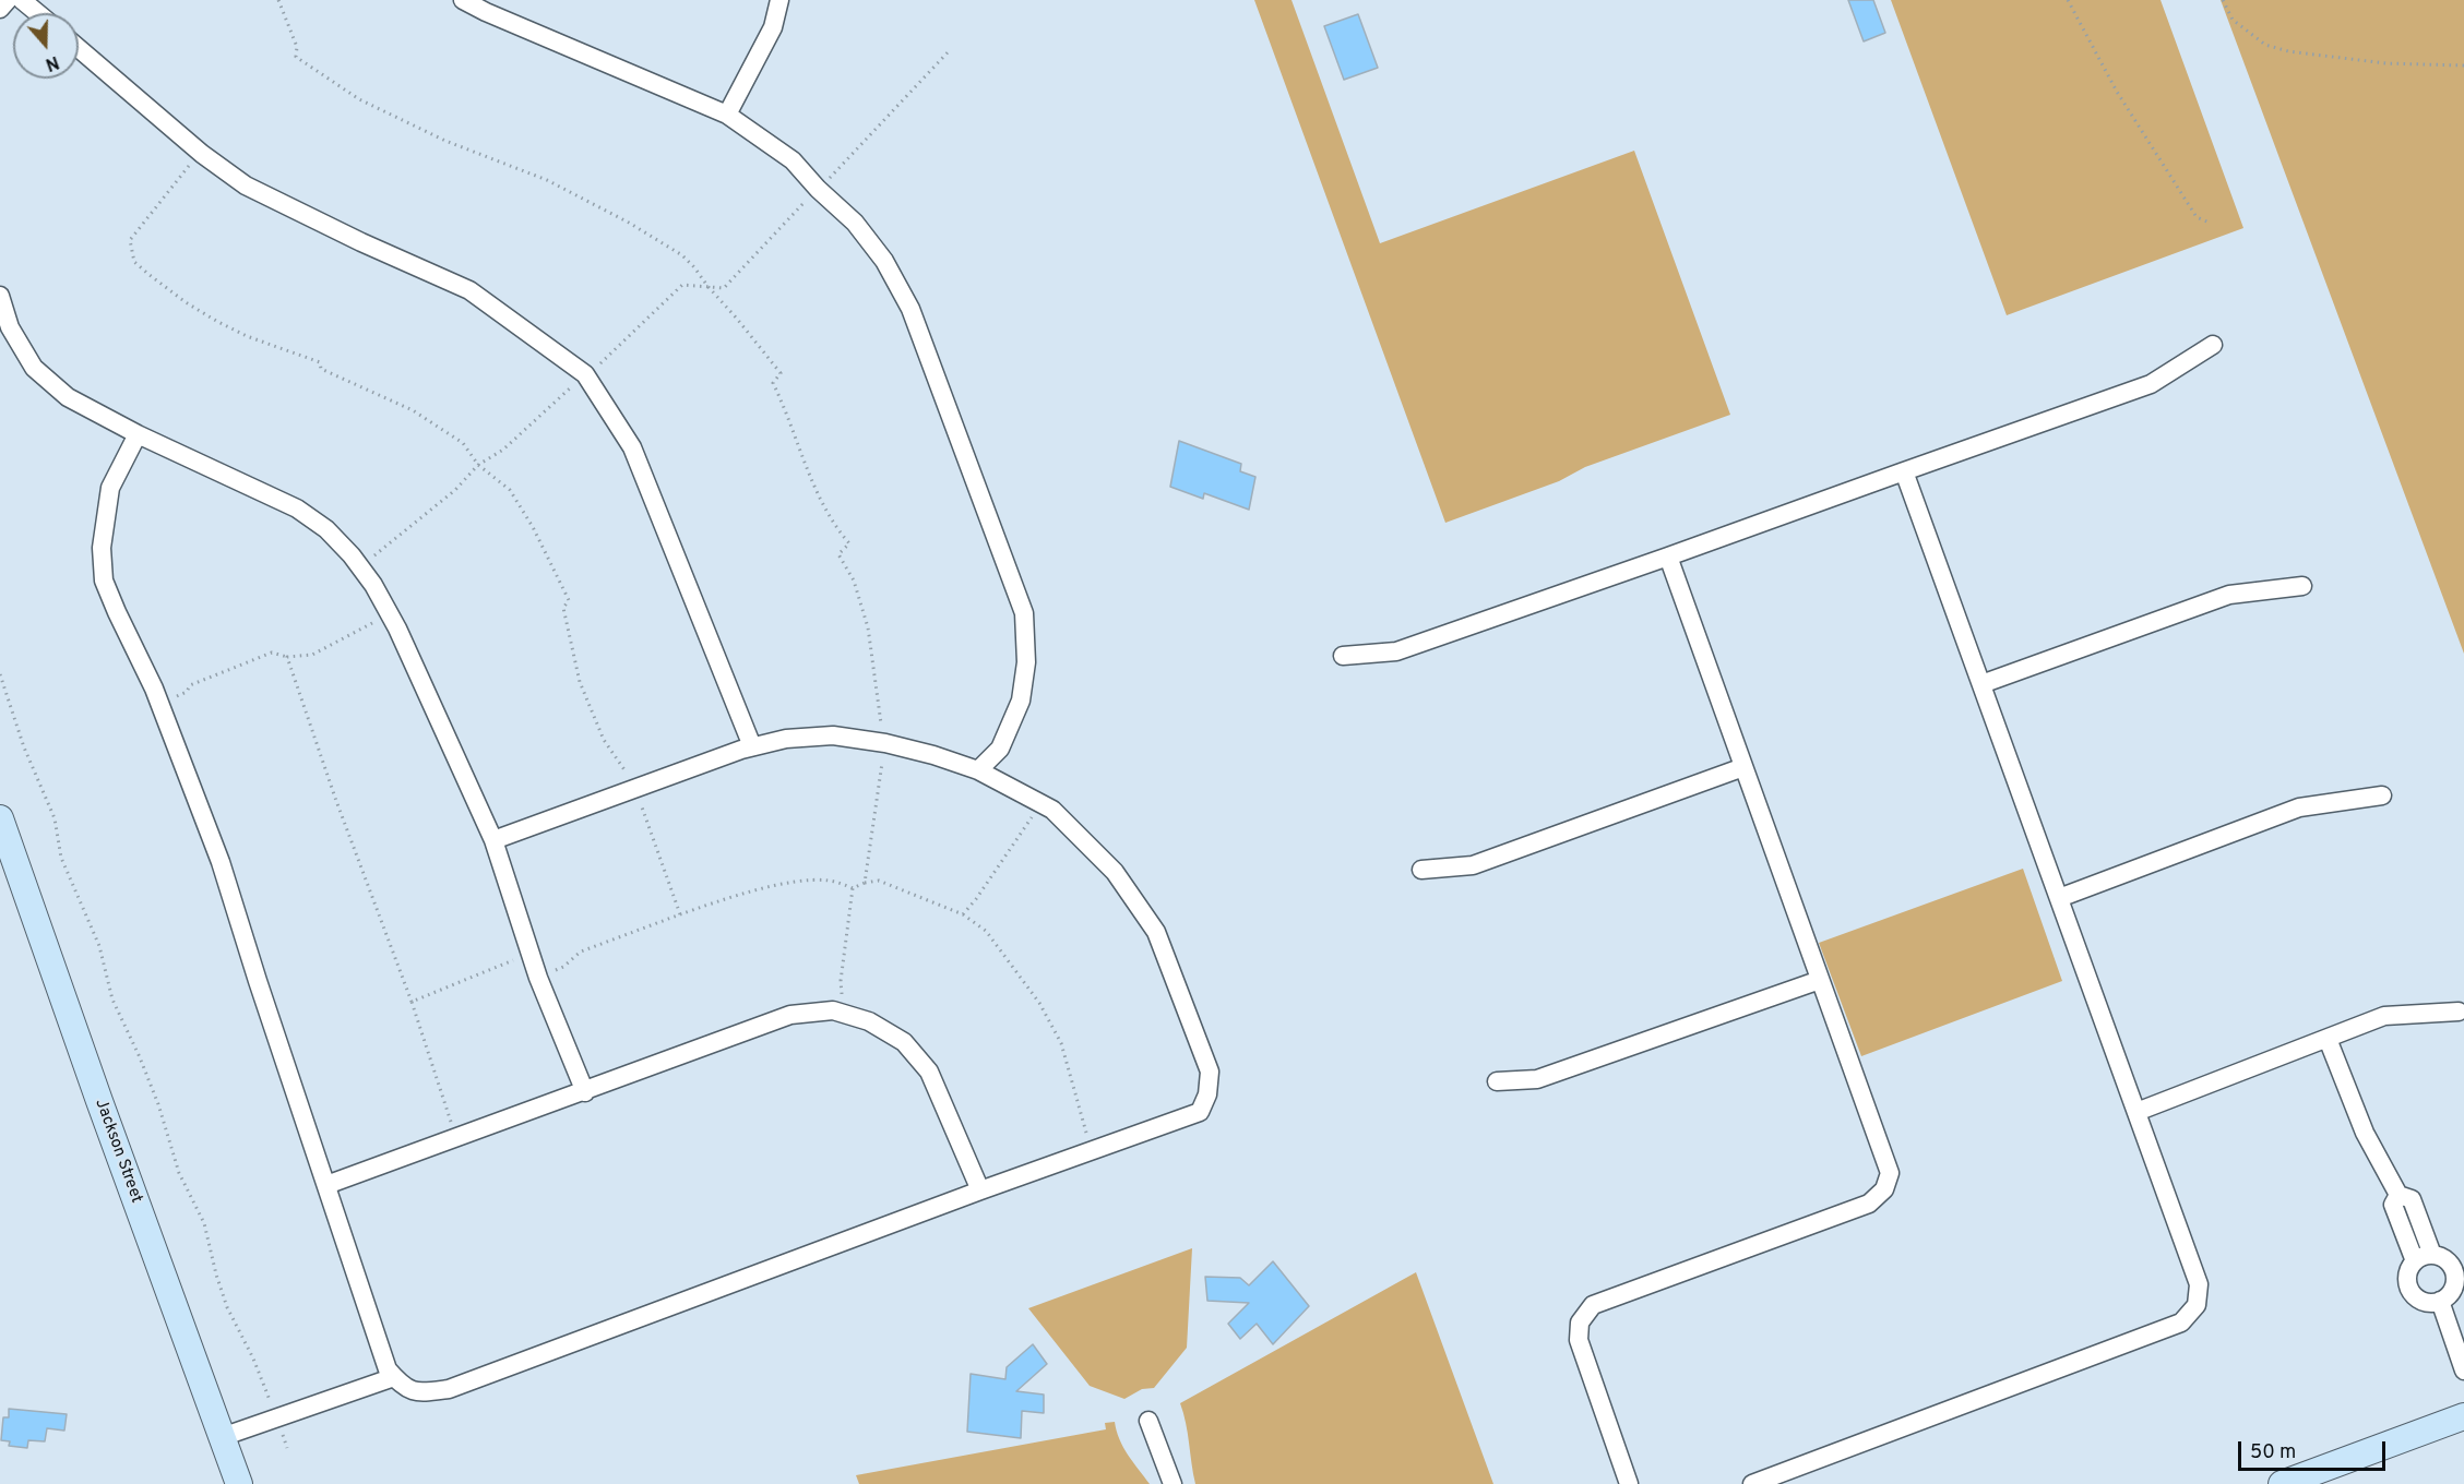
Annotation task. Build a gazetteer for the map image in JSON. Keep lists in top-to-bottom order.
{
  "streets": {
    "main road": ["Jackson Street"]
  },
  "scale_bar": "50 m",
  "north": "bottom"
}
